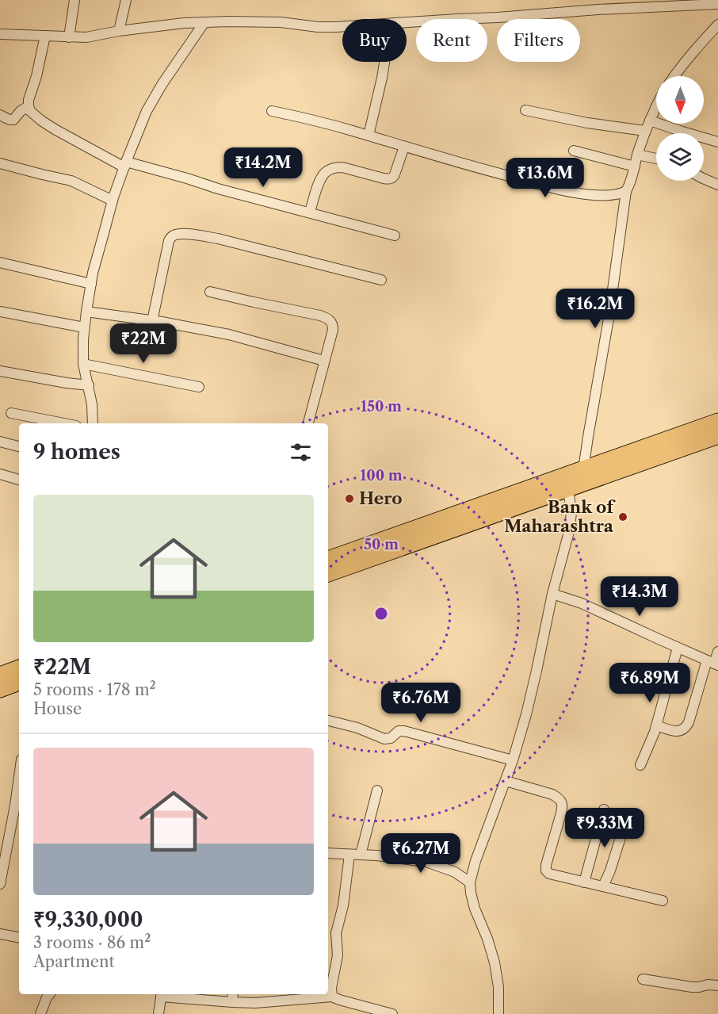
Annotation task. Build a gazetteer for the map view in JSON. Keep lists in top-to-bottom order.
{
  "places": ["Hero", "Bank of Maharashtra"],
  "north": "bottom",
  "page": {
    "chip": ["Buy", "Rent", "Filters"],
    "price": [
      "₹14.2M",
      "₹13.6M",
      "₹16.2M",
      "₹22M",
      "₹14.3M",
      "₹6.89M",
      "₹6.76M",
      "₹9.33M",
      "₹6.27M"
    ],
    "heading": "9 homes",
    "list": [
      {
        "name": "₹22M",
        "note": "5 rooms · 178 m² · House"
      },
      {
        "name": "₹9,330,000",
        "note": "3 rooms · 86 m² · Apartment"
      }
    ]
  },
  "rings": ["150 m", "100 m", "50 m"]
}
